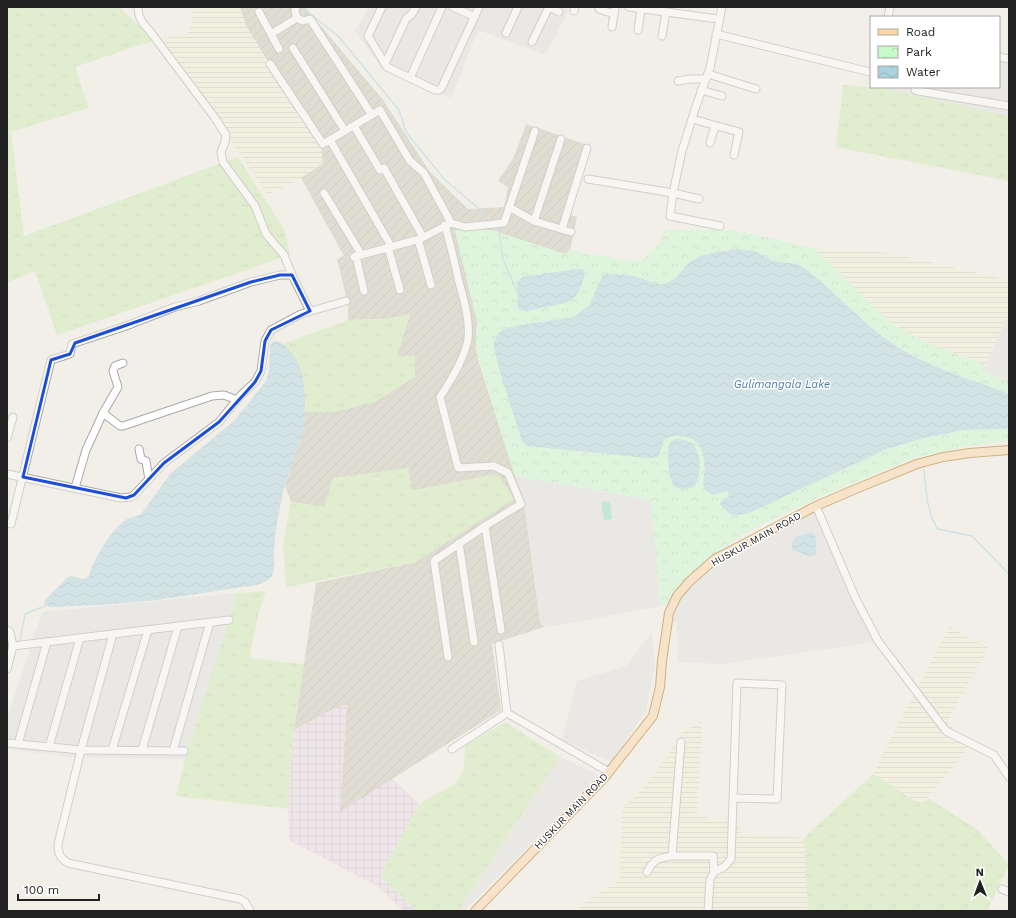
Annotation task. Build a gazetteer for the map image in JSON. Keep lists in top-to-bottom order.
{
  "streets": {
    "main road": ["HUSKUR MAIN ROAD"]
  },
  "water": ["Gulimangala Lake"],
  "legend": ["Road", "Park", "Water"],
  "scale_bar": "100 m",
  "north": "top"
}
